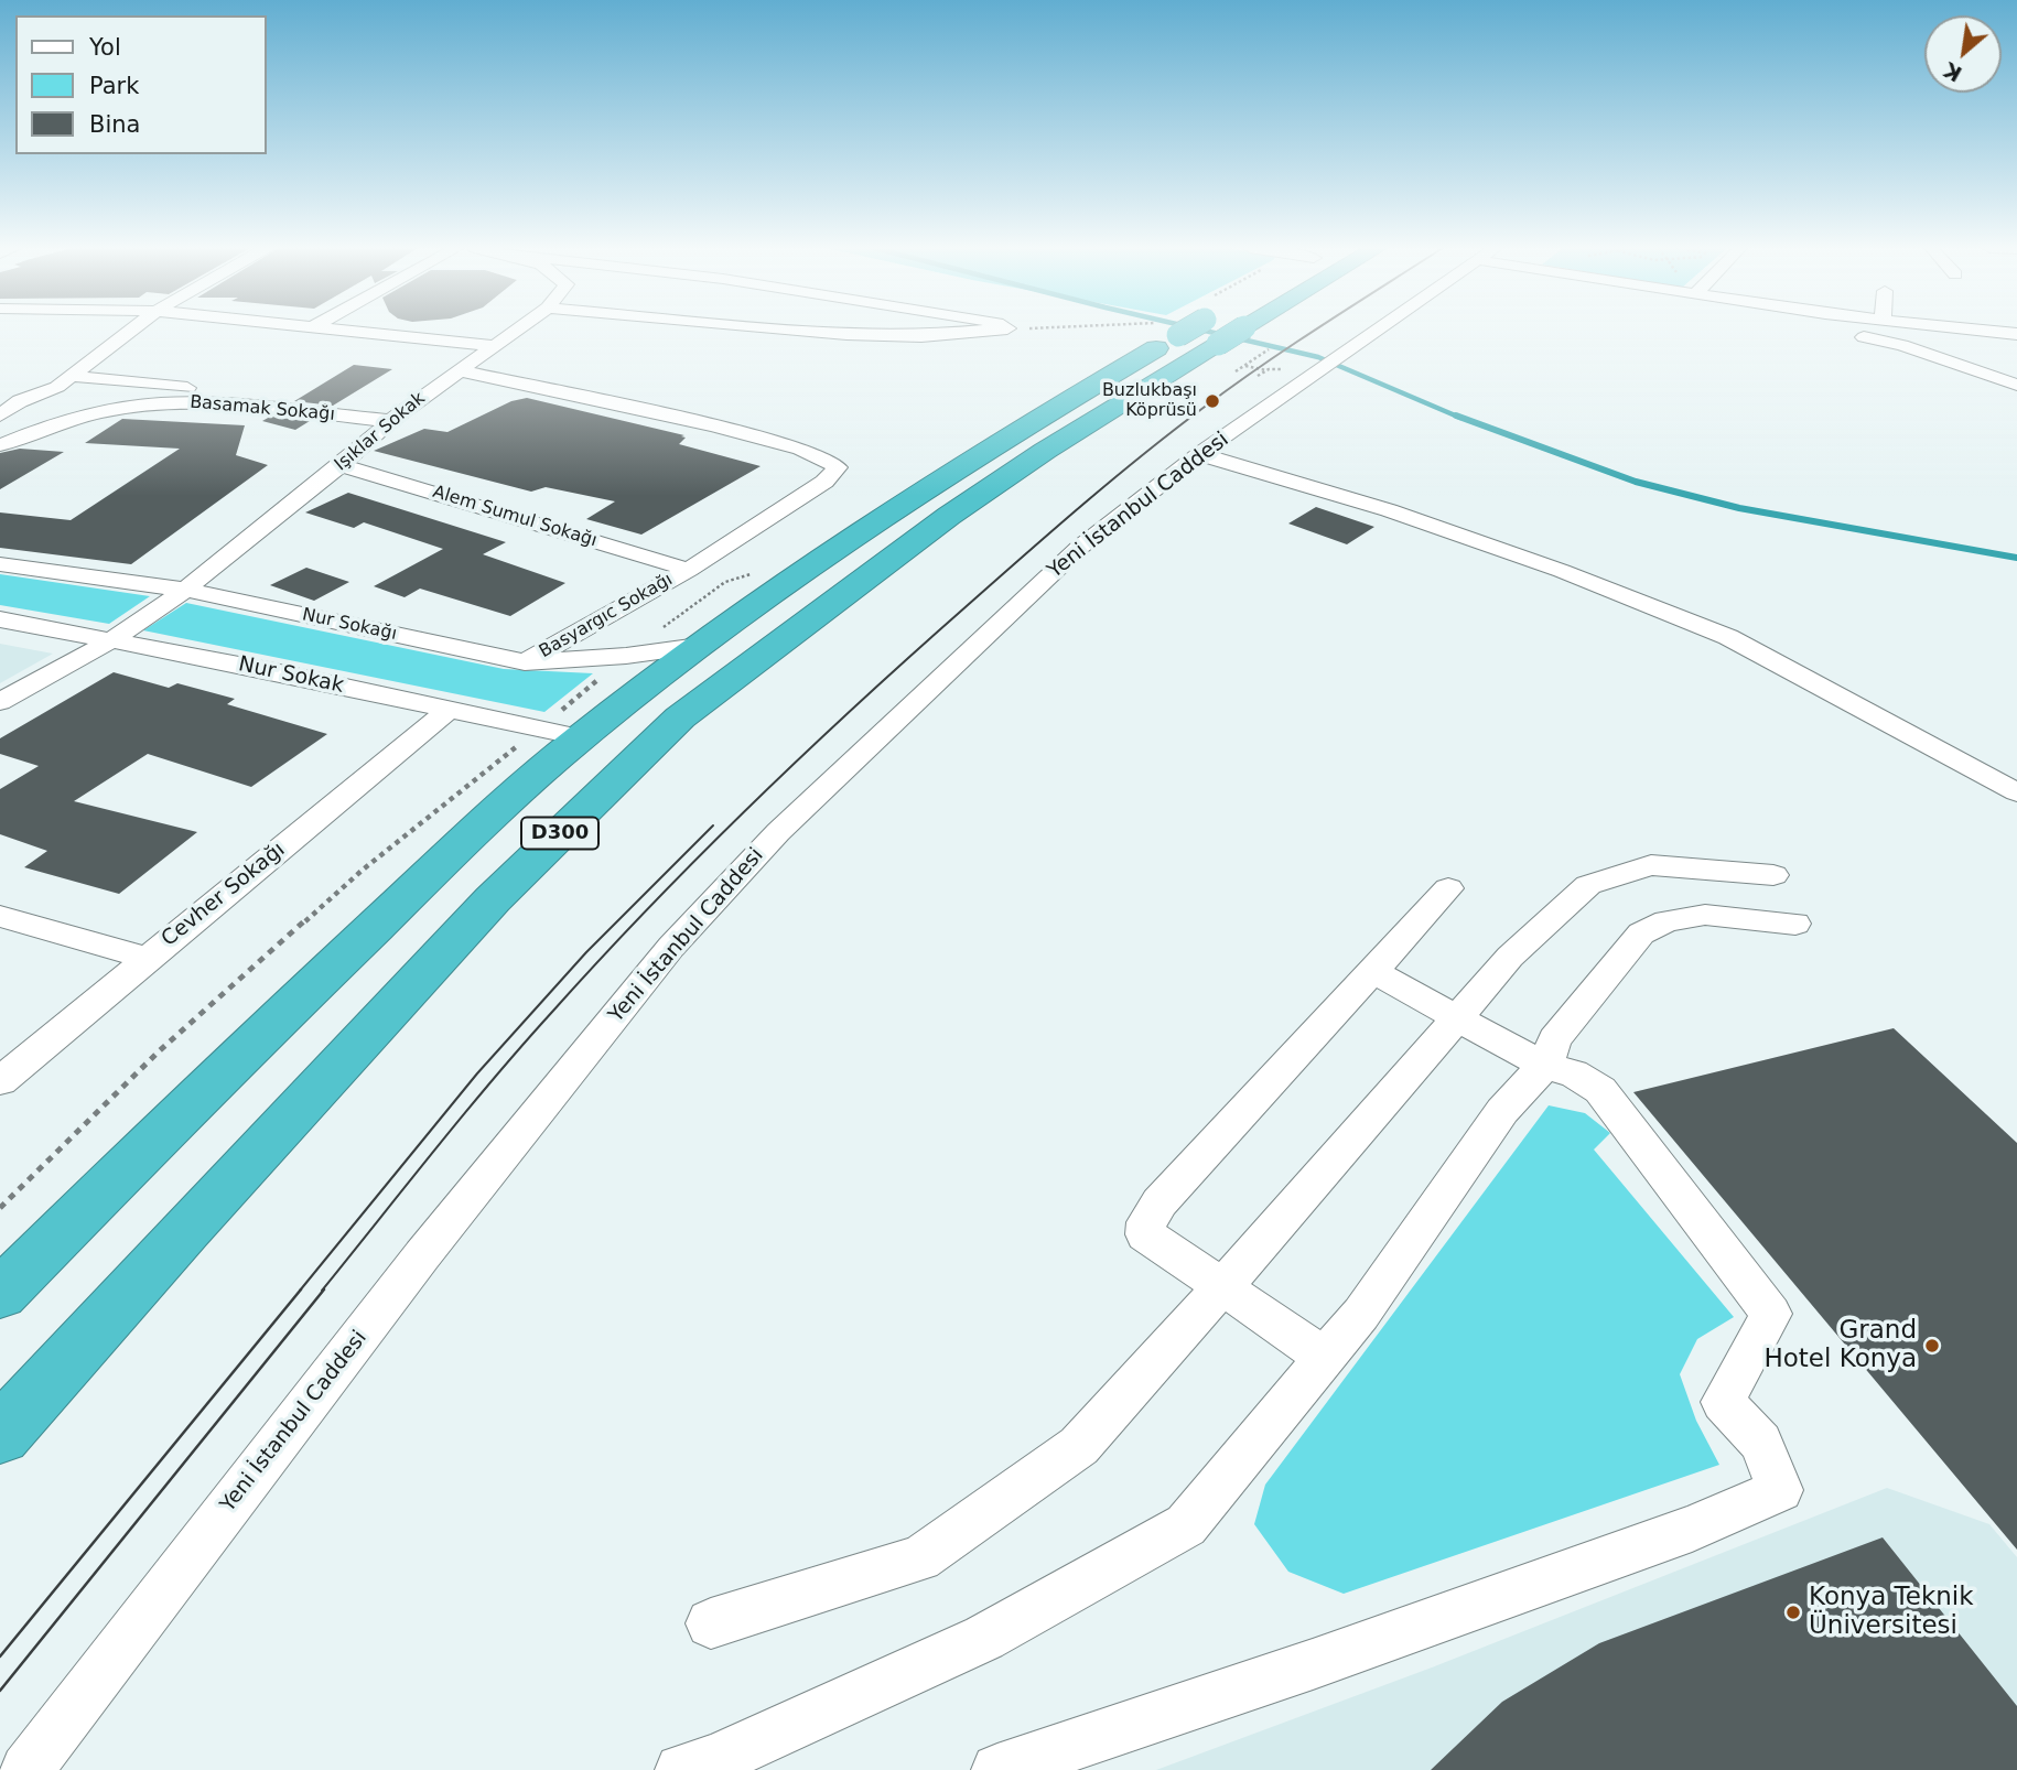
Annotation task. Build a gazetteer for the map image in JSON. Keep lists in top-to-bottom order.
{
  "streets": {
    "highway": ["D300"],
    "street": [
      "Basamak Sokağı",
      "Işıklar Sokak",
      "Yeni İstanbul Caddesi",
      "Alem Sumul Sokağı",
      "Basyargıc Sokağı",
      "Nur Sokağı",
      "Nur Sokak",
      "Cevher Sokağı"
    ]
  },
  "crossings": [
    ["Basamak Sokağı", "Işıklar Sokak"],
    ["Işıklar Sokak", "Alem Sumul Sokağı"],
    ["Işıklar Sokak", "Basyargıc Sokağı"],
    ["Işıklar Sokak", "Nur Sokağı"],
    ["Işıklar Sokak", "Nur Sokak"],
    ["Alem Sumul Sokağı", "Basyargıc Sokağı"],
    ["Basyargıc Sokağı", "Nur Sokağı"],
    ["Nur Sokağı", "D300"],
    ["Nur Sokak", "D300"],
    ["Nur Sokak", "Cevher Sokağı"]
  ],
  "places": ["Buzlukbaşı Köprüsü", "Grand Hotel Konya", "Konya Teknik Üniversitesi"],
  "legend": ["Yol", "Park", "Bina"],
  "north": "bottom left"
}
